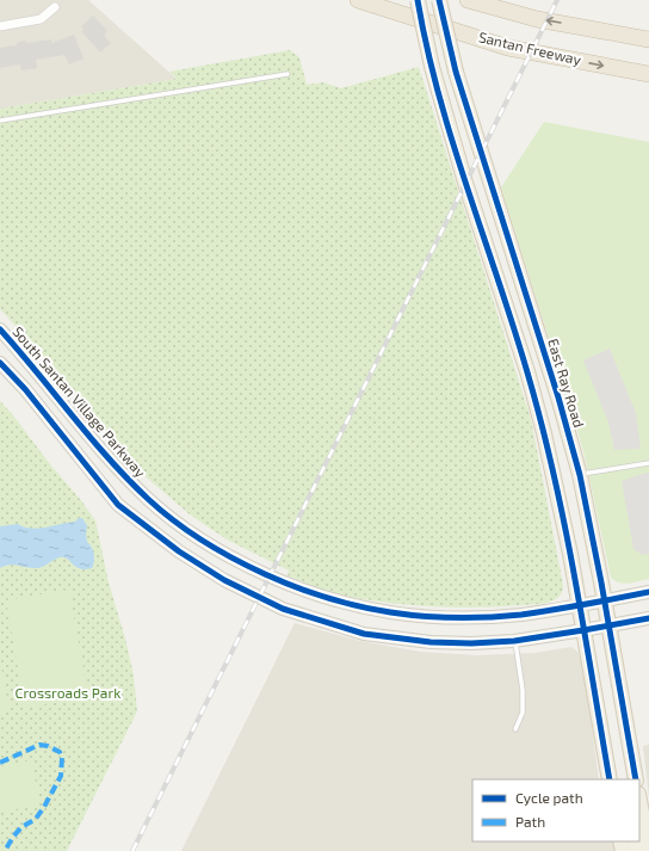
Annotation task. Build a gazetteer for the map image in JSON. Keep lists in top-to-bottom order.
{
  "streets": {
    "highway": ["Santan Freeway"],
    "main road": ["East Ray Road", "South Santan Village Parkway"]
  },
  "crossings": [
    ["East Ray Road", "South Santan Village Parkway"]
  ],
  "parks": ["Crossroads Park"],
  "legend": ["Cycle path", "Path"]
}
